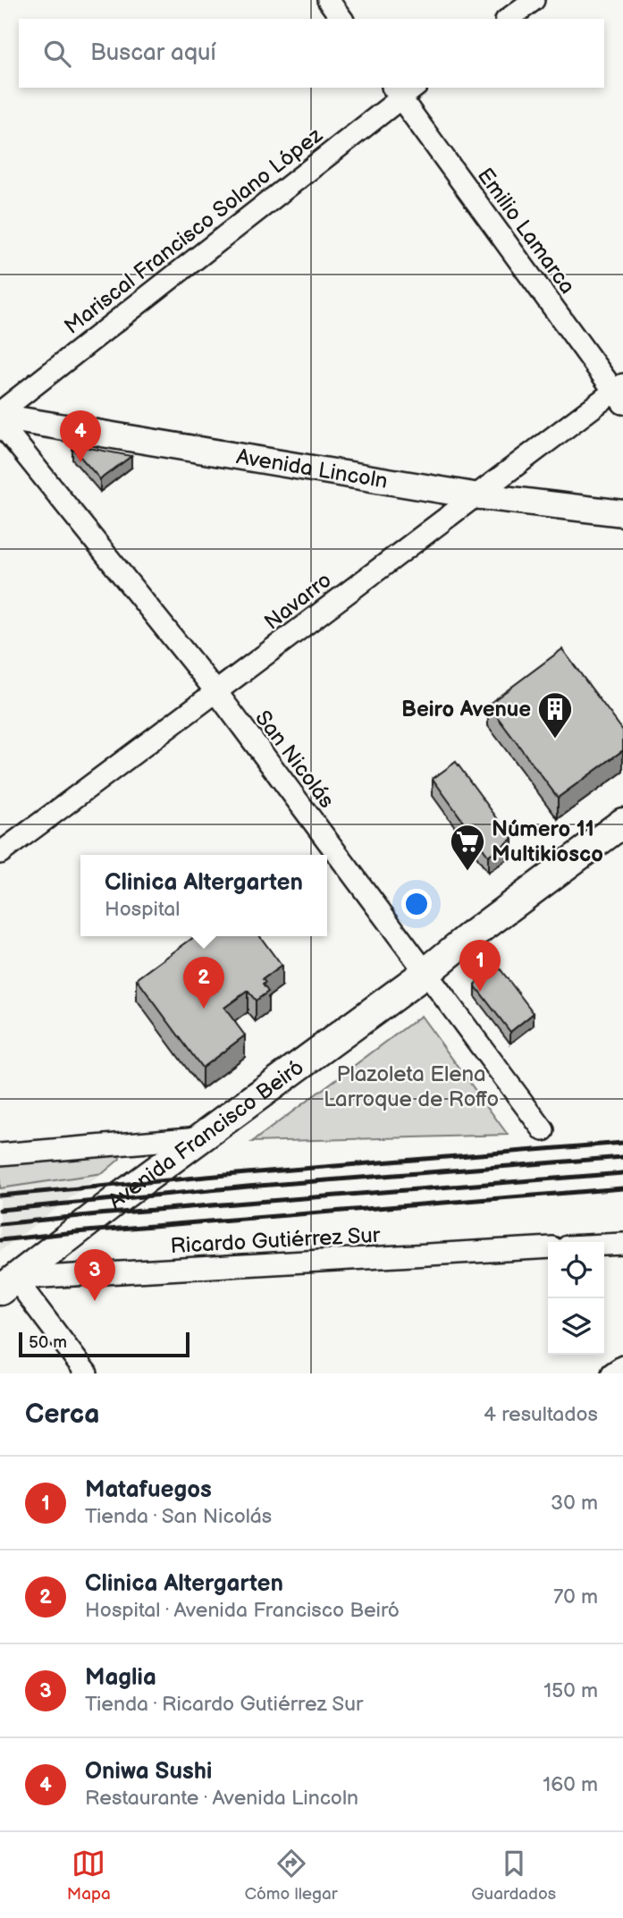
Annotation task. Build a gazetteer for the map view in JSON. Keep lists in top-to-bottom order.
{
  "streets": {
    "main road": ["Avenida Francisco Beiró"],
    "street": [
      "Mariscal Francisco Solano López",
      "Emilio Lamarca",
      "Avenida Lincoln",
      "Navarro",
      "San Nicolás",
      "Ricardo Gutiérrez Sur"
    ]
  },
  "crossings": [
    ["Mariscal Francisco Solano López", "Emilio Lamarca"],
    ["Emilio Lamarca", "Navarro"],
    ["Avenida Lincoln", "Navarro"],
    ["Navarro", "San Nicolás"],
    ["San Nicolás", "Avenida Francisco Beiró"],
    ["Avenida Francisco Beiró", "Ricardo Gutiérrez Sur"]
  ],
  "parks": ["Plazoleta Elena Larroque de Roffo"],
  "places": {
    "building": ["Beiro Avenue"],
    "supermarket": ["Número 11 Multikiosco"]
  },
  "scale_bar": "50 m",
  "page": {
    "search": "Buscar aquí",
    "pins": [
      "4",
      "1",
      "2",
      "3"
    ],
    "popup": ["Clinica Altergarten", "Hospital"],
    "scale": "50 m",
    "heading": ["Cerca", "4 resultados"],
    "list": [
      {
        "mark": "1",
        "name": "Matafuegos",
        "note": "Tienda · San Nicolás",
        "value": "30 m"
      },
      {
        "mark": "2",
        "name": "Clinica Altergarten",
        "note": "Hospital · Avenida Francisco Beiró",
        "value": "70 m"
      },
      {
        "mark": "3",
        "name": "Maglia",
        "note": "Tienda · Ricardo Gutiérrez Sur",
        "value": "150 m"
      },
      {
        "mark": "4",
        "name": "Oniwa Sushi",
        "note": "Restaurante · Avenida Lincoln",
        "value": "160 m"
      }
    ],
    "nav": ["Mapa", "Cómo llegar", "Guardados"]
  }
}
